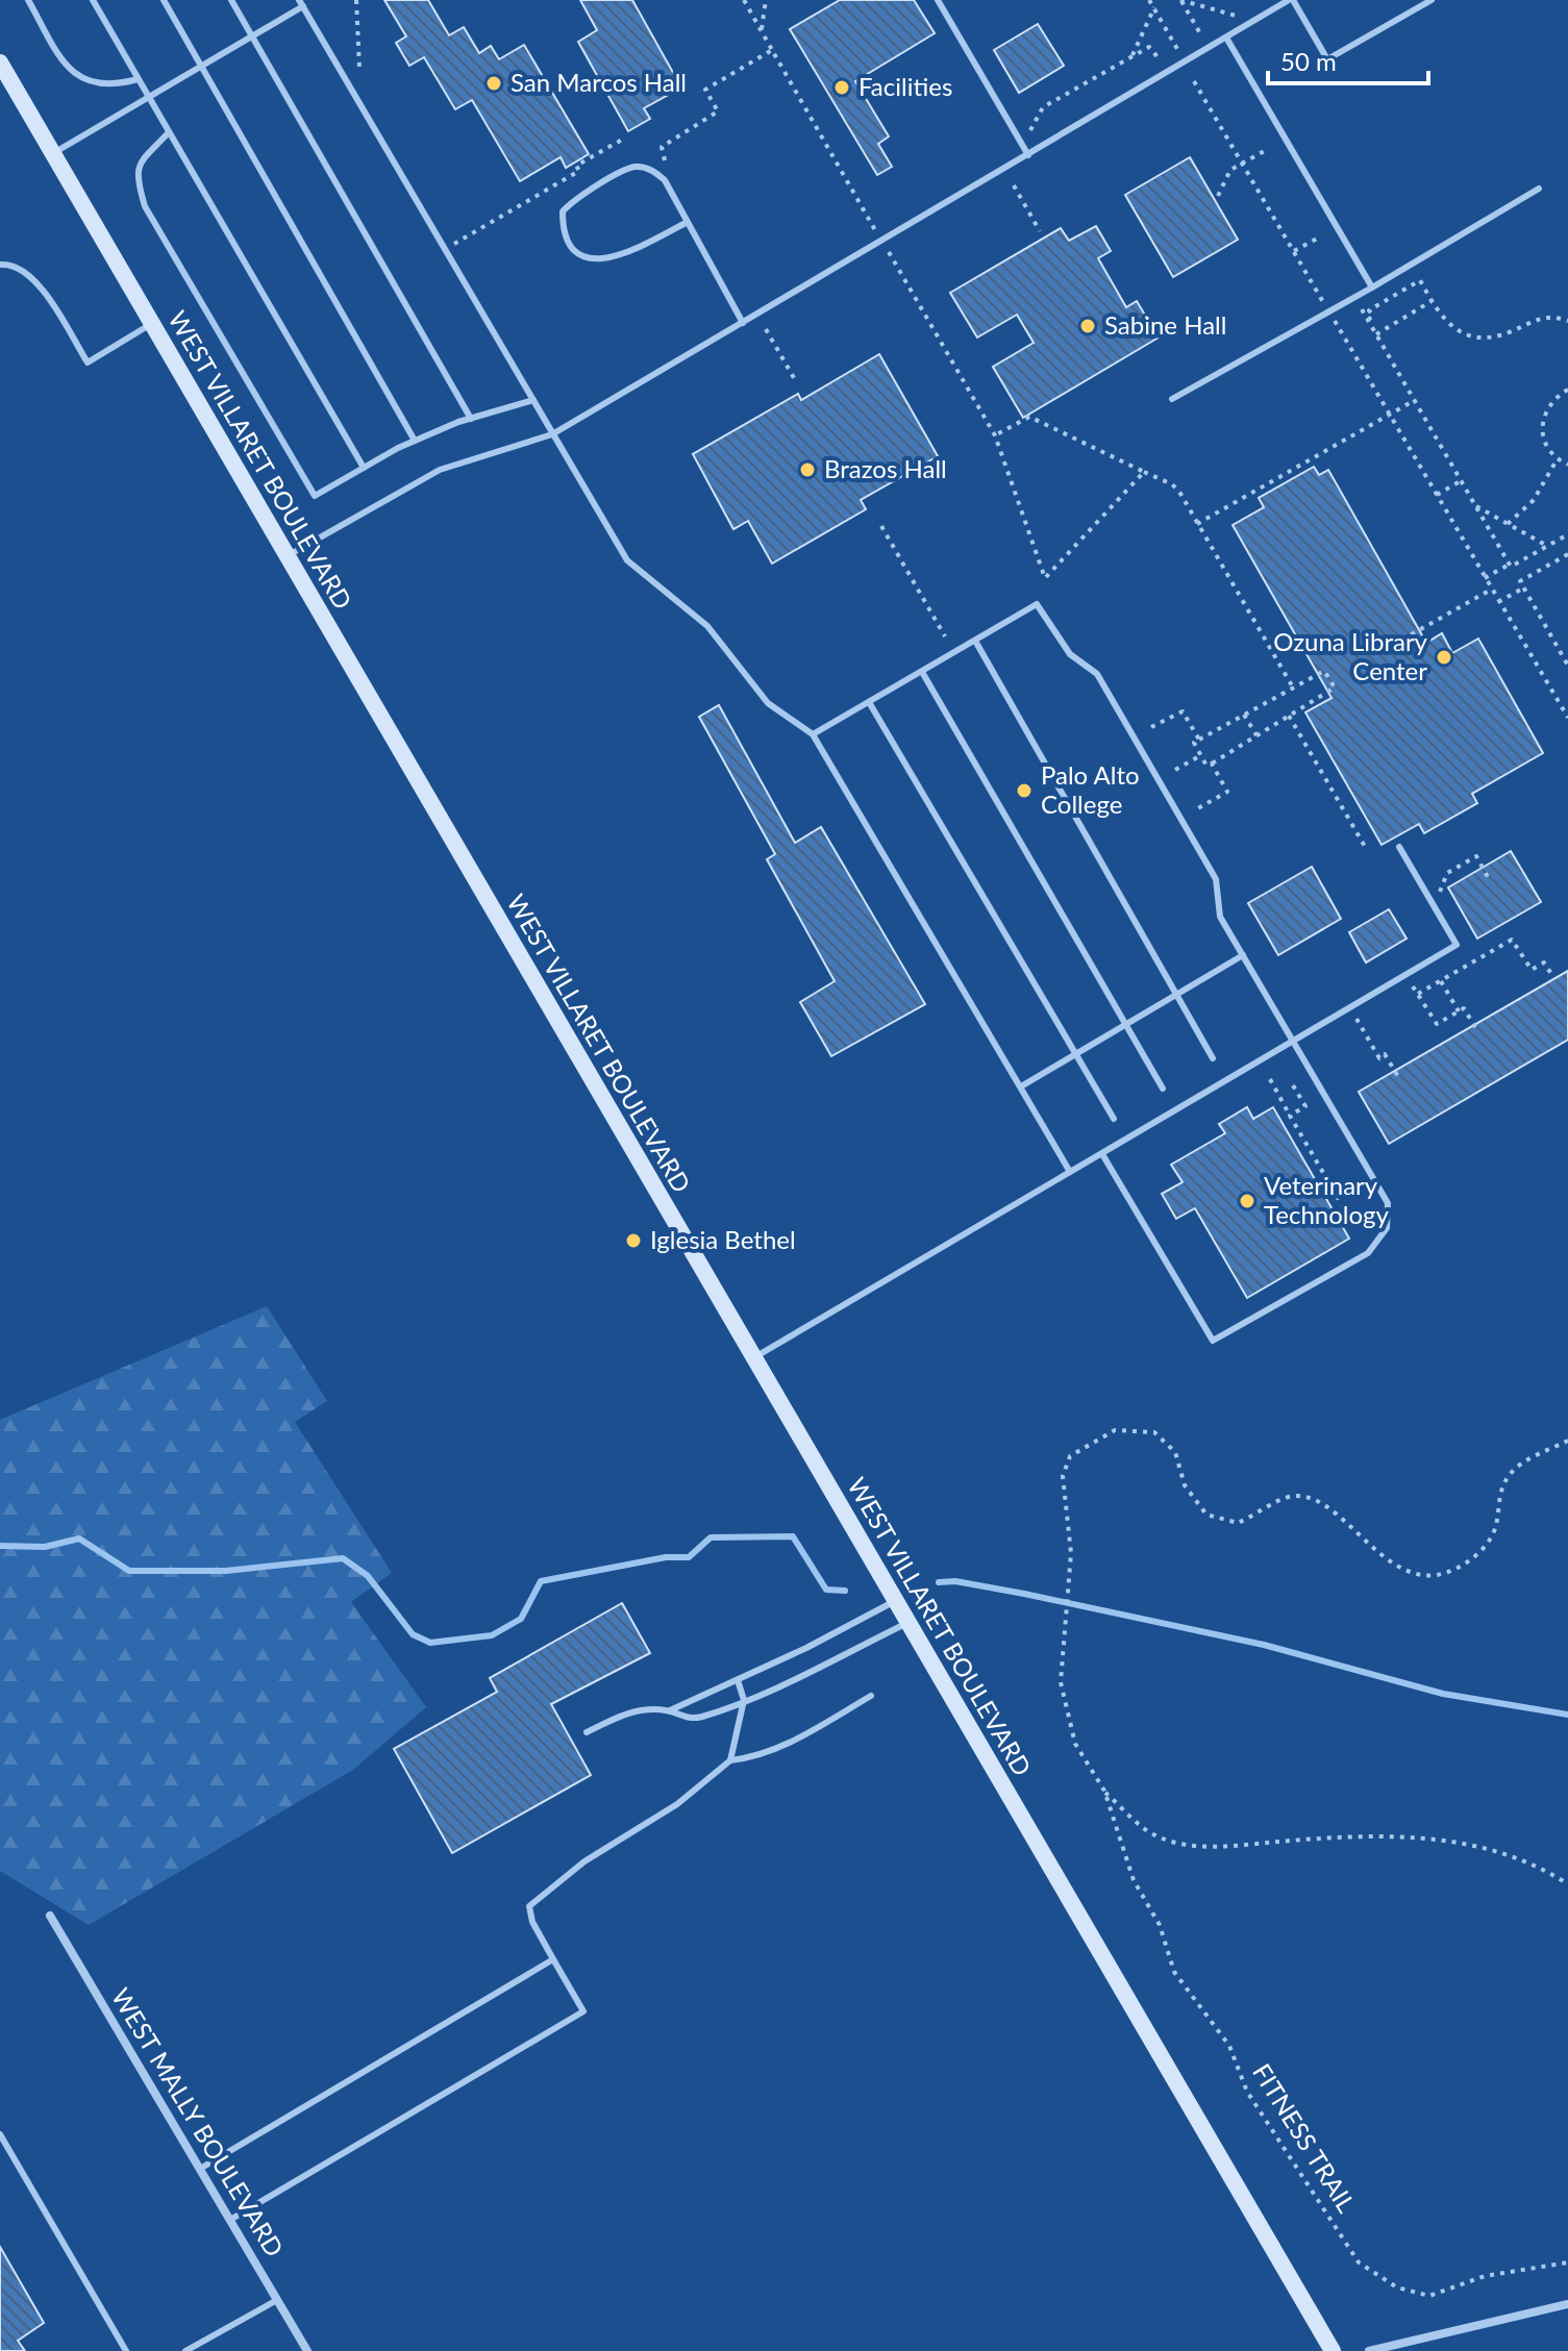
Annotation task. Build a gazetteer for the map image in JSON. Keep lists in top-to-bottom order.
{
  "streets": {
    "street": ["WEST VILLARET BOULEVARD", "WEST MALLY BOULEVARD"],
    "path": ["FITNESS TRAIL"]
  },
  "places": [
    "San Marcos Hall",
    "Facilities",
    "Sabine Hall",
    "Brazos Hall",
    "Ozuna Library Center",
    "Palo Alto College",
    "Veterinary Technology",
    "Iglesia Bethel"
  ],
  "scale_bar": "50 m"
}
